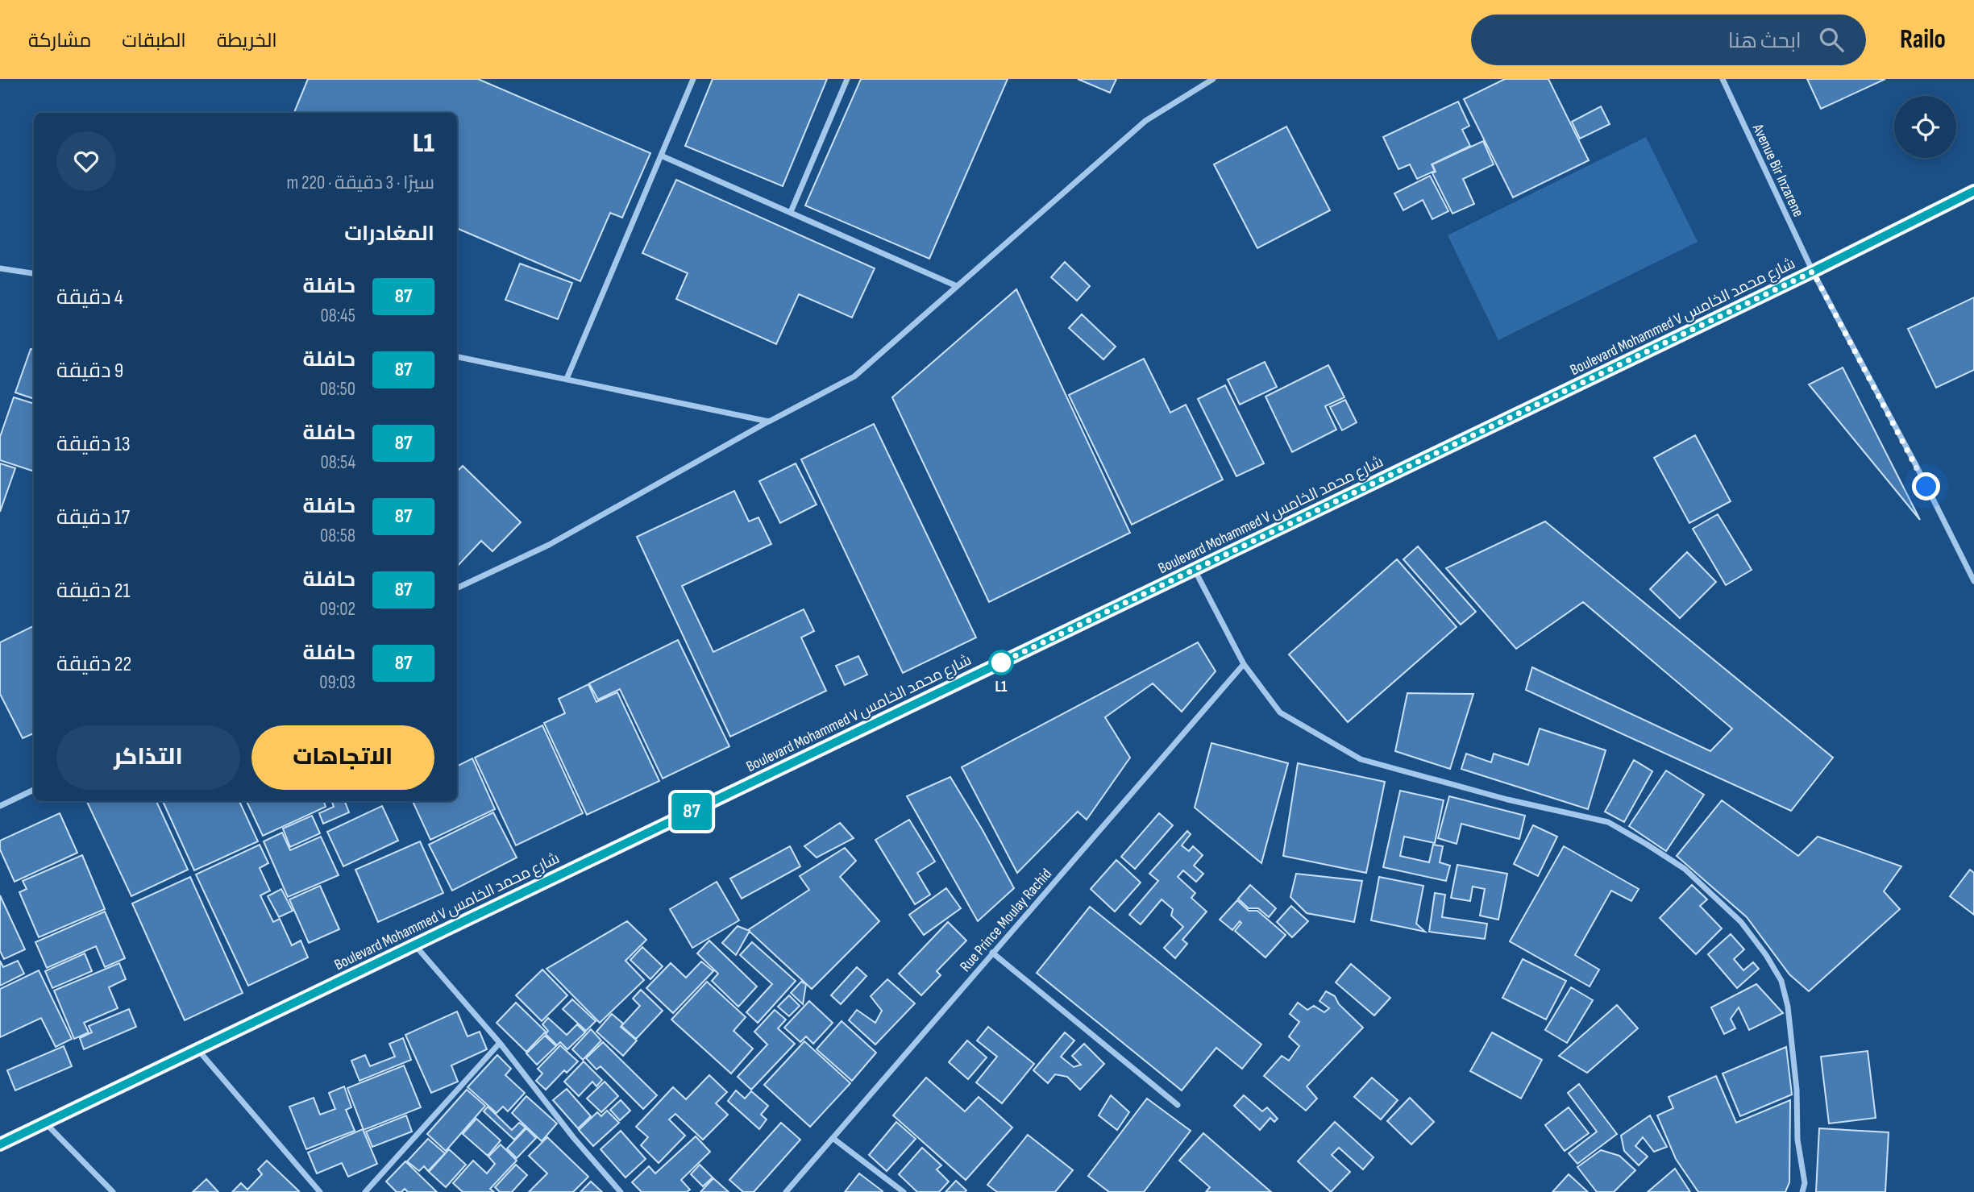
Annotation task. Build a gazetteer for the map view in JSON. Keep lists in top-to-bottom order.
{
  "streets": {
    "main road": ["Boulevard Mohammed V شارع محمد الخامس"],
    "street": ["Avenue Bir Inzarene", "Rue Prince Moulay Rachid"]
  },
  "crossings": [
    ["Avenue Bir Inzarene", "Boulevard Mohammed V شارع محمد الخامس"]
  ],
  "places": ["L1"],
  "lines": ["bus line 87"],
  "page": {
    "header": "Railo",
    "search": "ابحث هنا",
    "nav": ["الخريطة", "الطبقات", "مشاركة"],
    "on_map": "87",
    "heading": [
      ["L1", "سيرًا · 3 دقيقة · 220 m"],
      "المغادرات"
    ],
    "list": [
      {
        "mark": "87",
        "name": "حافلة",
        "note": "08:45",
        "value": "4 دقيقة"
      },
      {
        "mark": "87",
        "name": "حافلة",
        "note": "08:50",
        "value": "9 دقيقة"
      },
      {
        "mark": "87",
        "name": "حافلة",
        "note": "08:54",
        "value": "13 دقيقة"
      },
      {
        "mark": "87",
        "name": "حافلة",
        "note": "08:58",
        "value": "17 دقيقة"
      },
      {
        "mark": "87",
        "name": "حافلة",
        "note": "09:02",
        "value": "21 دقيقة"
      },
      {
        "mark": "87",
        "name": "حافلة",
        "note": "09:03",
        "value": "22 دقيقة"
      }
    ],
    "buttons": ["الاتجاهات", "التذاكر"]
  }
}
